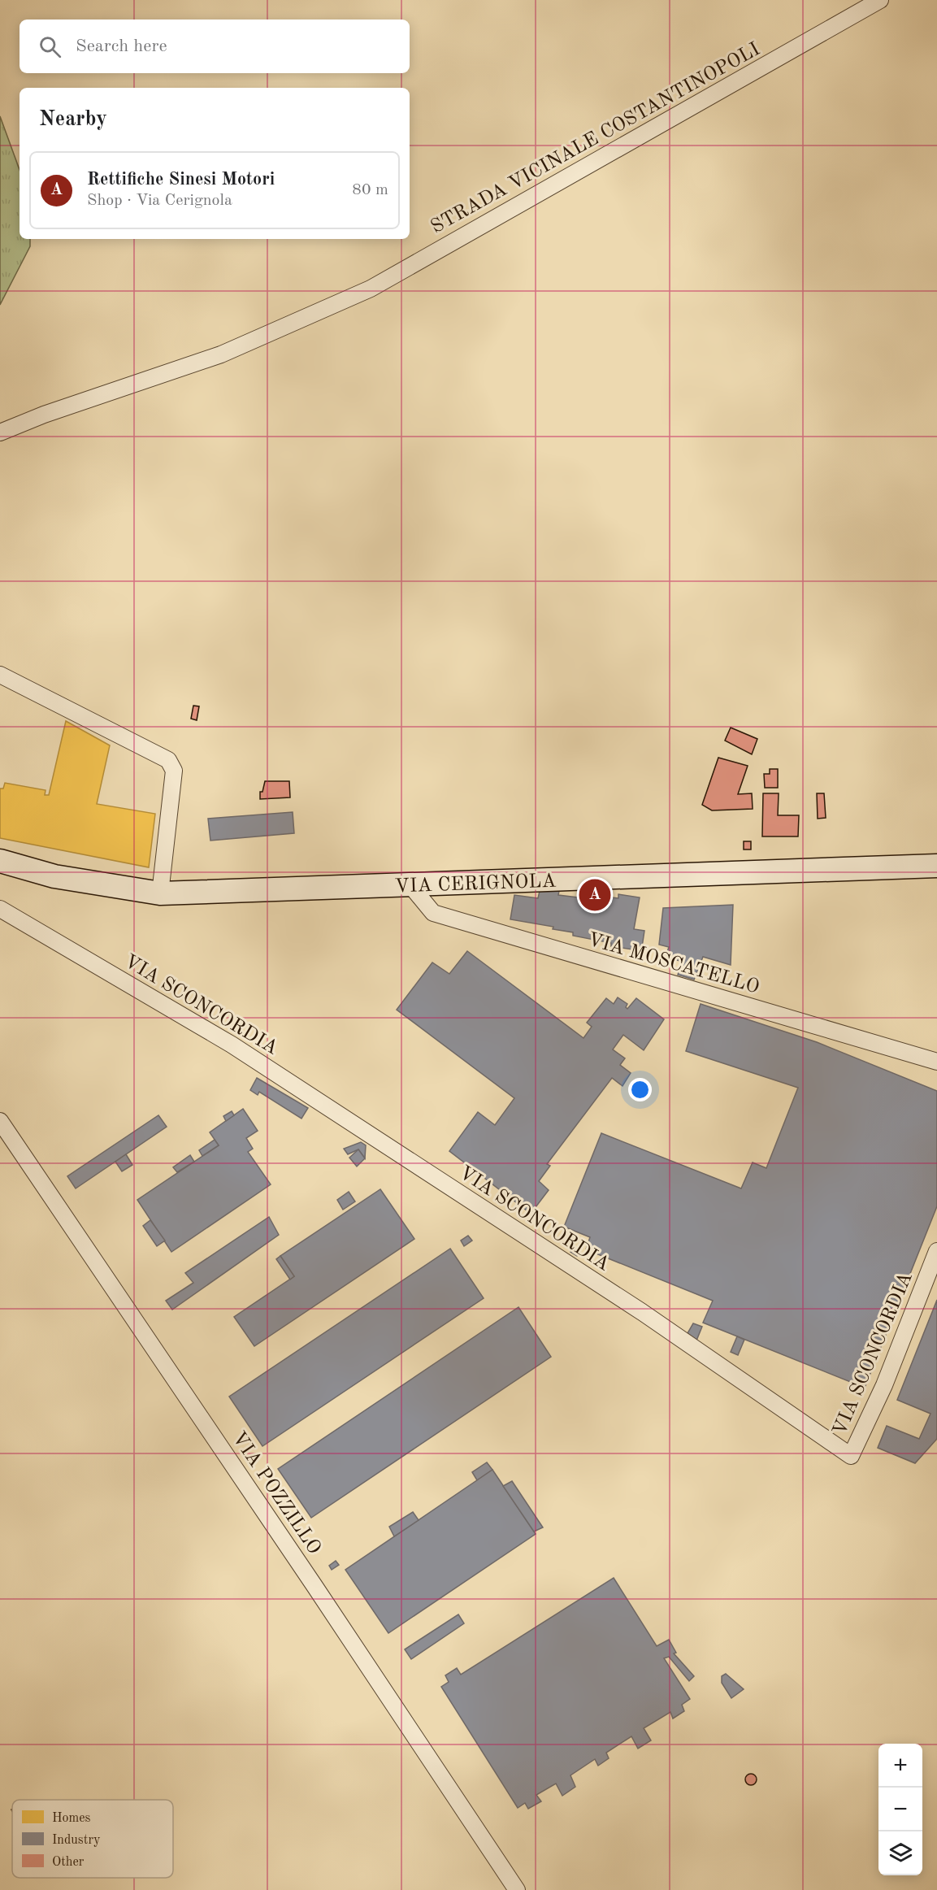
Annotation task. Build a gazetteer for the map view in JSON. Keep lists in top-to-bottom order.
{
  "streets": {
    "street": [
      "STRADA VICINALE COSTANTINOPOLI",
      "VIA CERIGNOLA",
      "VIA MOSCATELLO",
      "VIA SCONCORDIA",
      "VIA POZZILLO"
    ]
  },
  "crossings": [
    ["VIA CERIGNOLA", "VIA MOSCATELLO"]
  ],
  "legend": ["Homes", "Industry", "Other"],
  "page": {
    "search": "Search here",
    "heading": "Nearby",
    "list": [
      {
        "mark": "A",
        "name": "Rettifiche Sinesi Motori",
        "note": "Shop · Via Cerignola",
        "value": "80 m"
      }
    ],
    "pins": "A",
    "map_buttons": ["+", "−"]
  }
}
